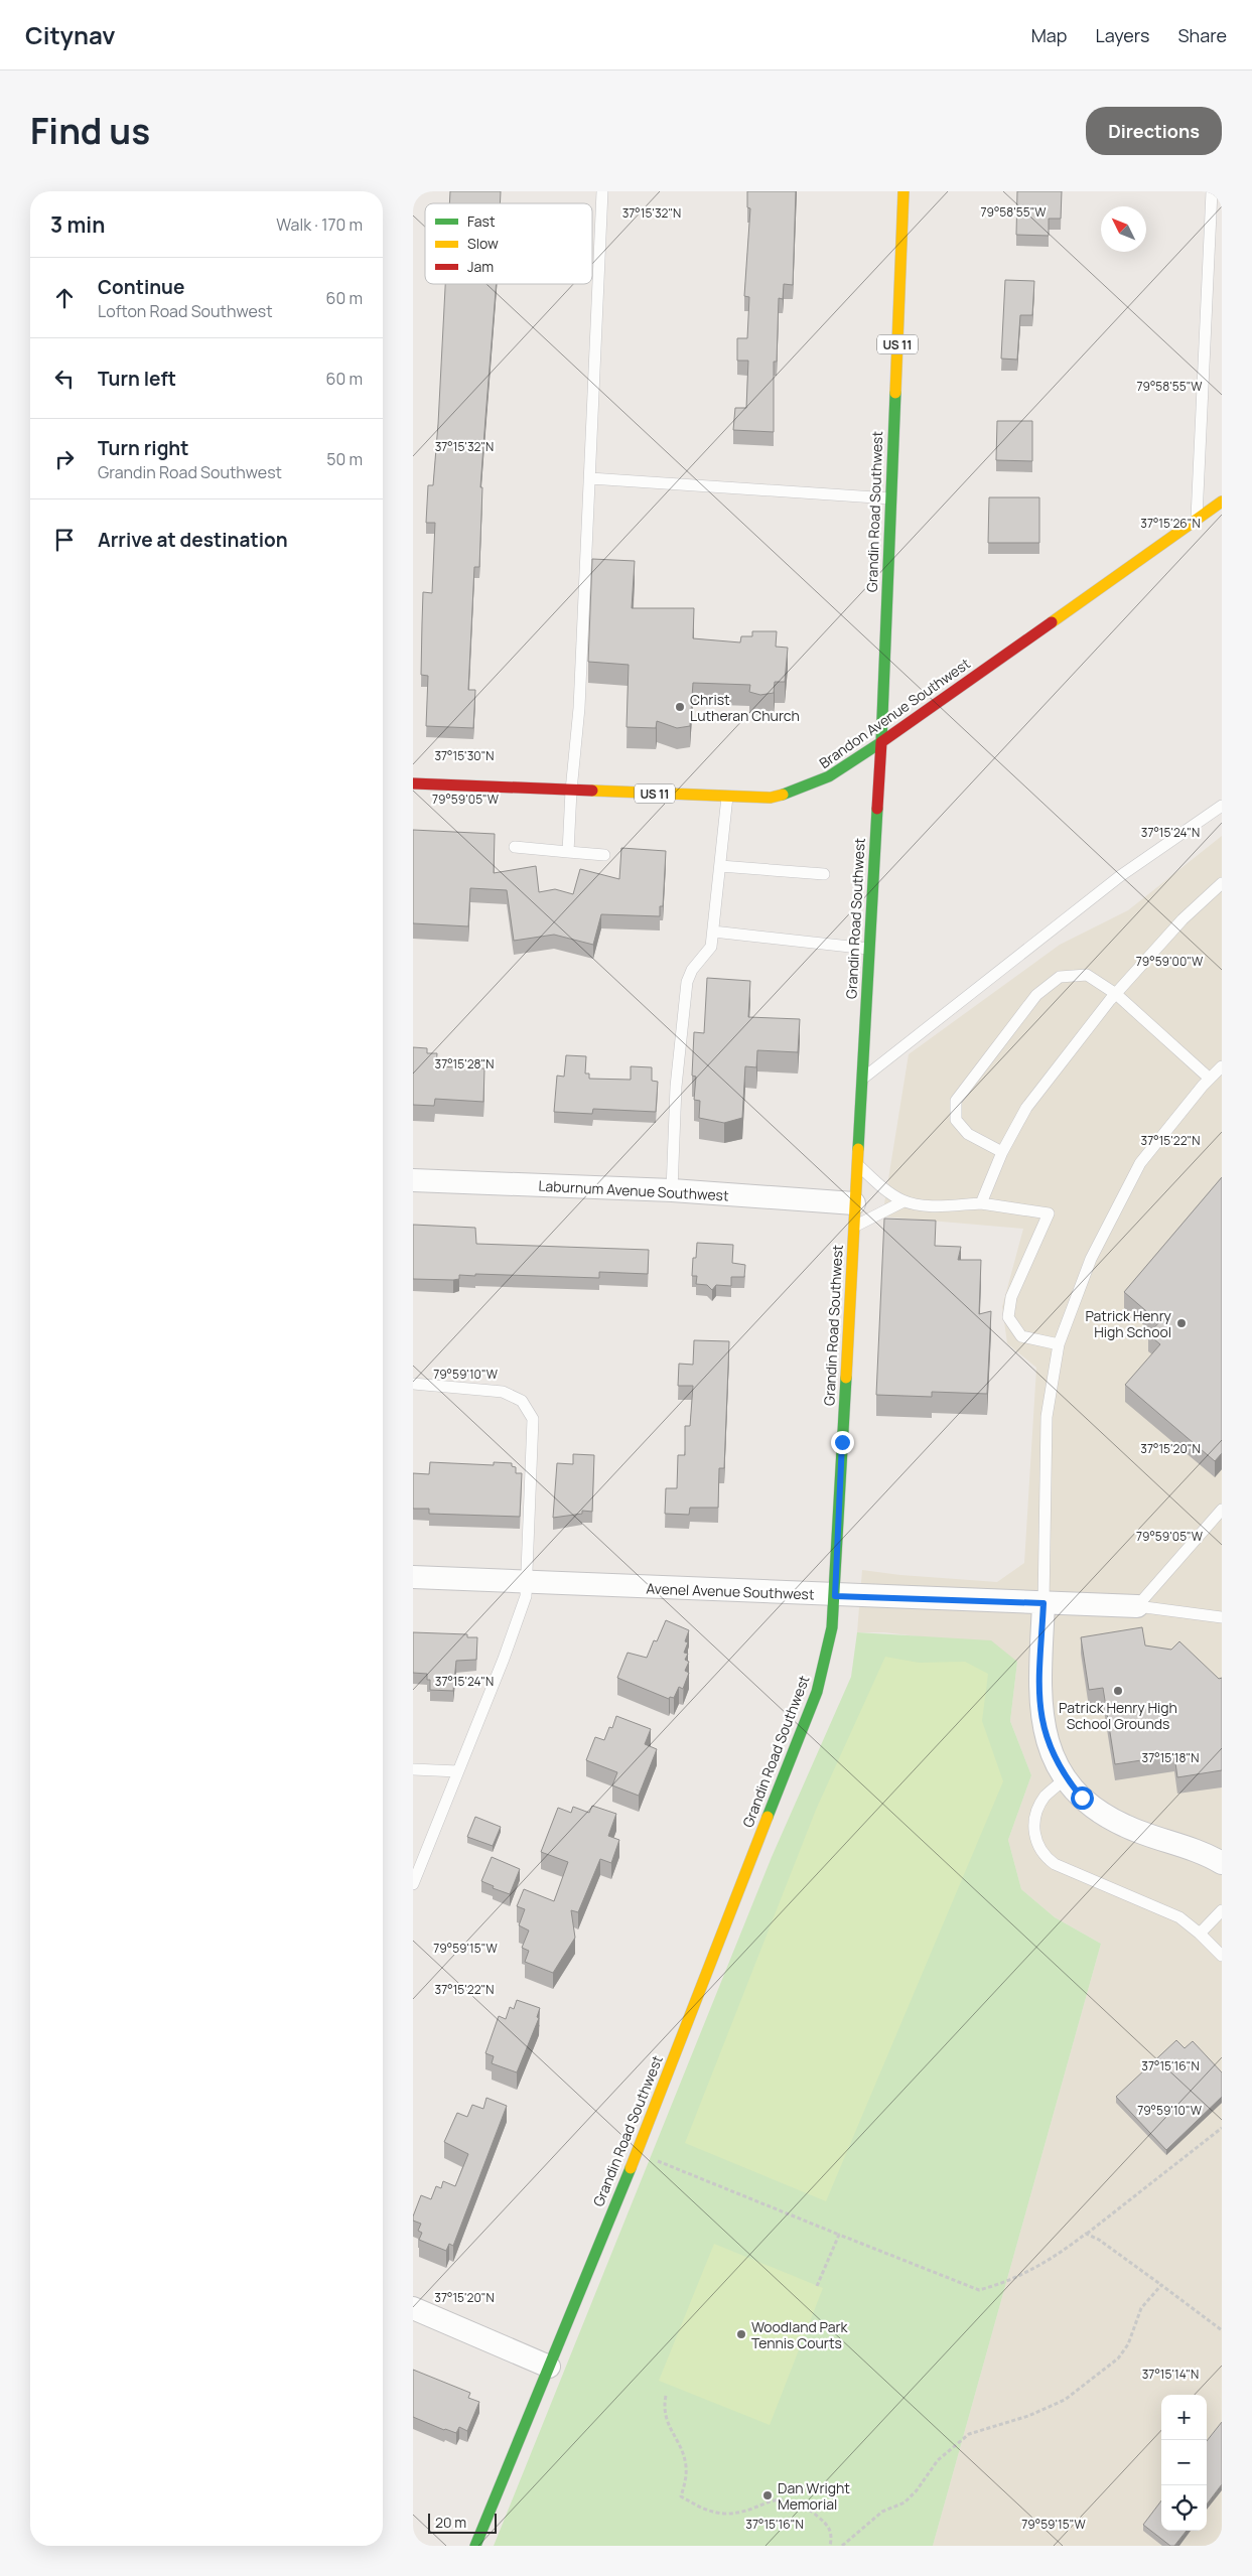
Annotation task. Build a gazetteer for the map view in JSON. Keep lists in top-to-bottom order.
{
  "streets": {
    "street": [
      "US 11",
      "Grandin Road Southwest",
      "Brandon Avenue Southwest",
      "Laburnum Avenue Southwest",
      "Avenel Avenue Southwest"
    ]
  },
  "crossings": [
    ["Grandin Road Southwest", "Brandon Avenue Southwest"],
    ["Grandin Road Southwest", "Laburnum Avenue Southwest"],
    ["Grandin Road Southwest", "Avenel Avenue Southwest"]
  ],
  "places": [
    "Christ Lutheran Church",
    "Patrick Henry High School",
    "Patrick Henry High School Grounds",
    "Woodland Park Tennis Courts",
    "Dan Wright Memorial"
  ],
  "legend": ["Fast", "Slow", "Jam"],
  "scale_bar": "20 m",
  "north": "top left",
  "page": {
    "header": "Citynav",
    "nav": ["Map", "Layers", "Share"],
    "title": "Find us",
    "buttons": "Directions",
    "heading": ["3 min", "Walk · 170 m"],
    "list": [
      ["Continue", "Lofton Road Southwest", "60 m"],
      ["Turn left", "60 m"],
      ["Turn right", "Grandin Road Southwest", "50 m"],
      "Arrive at destination"
    ],
    "map_buttons": ["+", "−"],
    "scale": "20 m"
  },
  "coordinates": [
    "79°58'55\"W",
    "37°15'32\"N",
    "37°15'26\"N",
    "37°15'30\"N",
    "79°59'05\"W",
    "37°15'24\"N",
    "79°59'00\"W",
    "37°15'28\"N",
    "37°15'22\"N",
    "79°59'10\"W",
    "37°15'20\"N",
    "37°15'18\"N",
    "79°59'15\"W",
    "37°15'16\"N",
    "37°15'14\"N"
  ]
}
